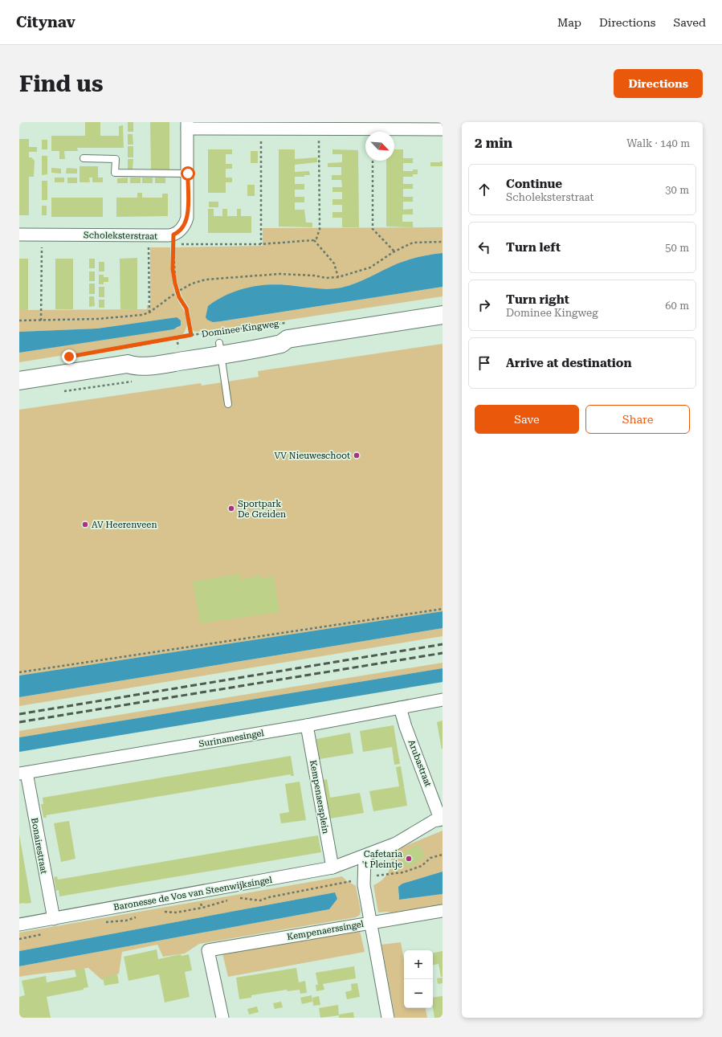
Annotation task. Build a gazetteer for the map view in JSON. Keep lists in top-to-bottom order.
{
  "streets": {
    "main road": ["Dominee Kingweg"],
    "street": [
      "Scholeksterstraat",
      "Surinamesingel",
      "Arubastraat",
      "Kempenaersplein",
      "Bonairestraat",
      "Baronesse de Vos van Steenwijksingel",
      "Kempenaerssingel"
    ]
  },
  "crossings": [
    ["Surinamesingel", "Arubastraat"],
    ["Surinamesingel", "Kempenaersplein"],
    ["Surinamesingel", "Bonairestraat"],
    ["Kempenaersplein", "Baronesse de Vos van Steenwijksingel"],
    ["Bonairestraat", "Baronesse de Vos van Steenwijksingel"]
  ],
  "places": [
    "VV Nieuweschoot",
    "Sportpark De Greiden",
    "AV Heerenveen",
    "Cafetaria 't Pleintje"
  ],
  "north": "bottom right",
  "page": {
    "header": "Citynav",
    "nav": ["Map", "Directions", "Saved"],
    "buttons": [
      "Directions",
      ["Save", "Share"]
    ],
    "title": "Find us",
    "heading": ["2 min", "Walk · 140 m"],
    "list": [
      ["Continue", "Scholeksterstraat", "30 m"],
      ["Turn left", "50 m"],
      ["Turn right", "Dominee Kingweg", "60 m"],
      "Arrive at destination"
    ],
    "map_buttons": ["+", "−"]
  }
}
